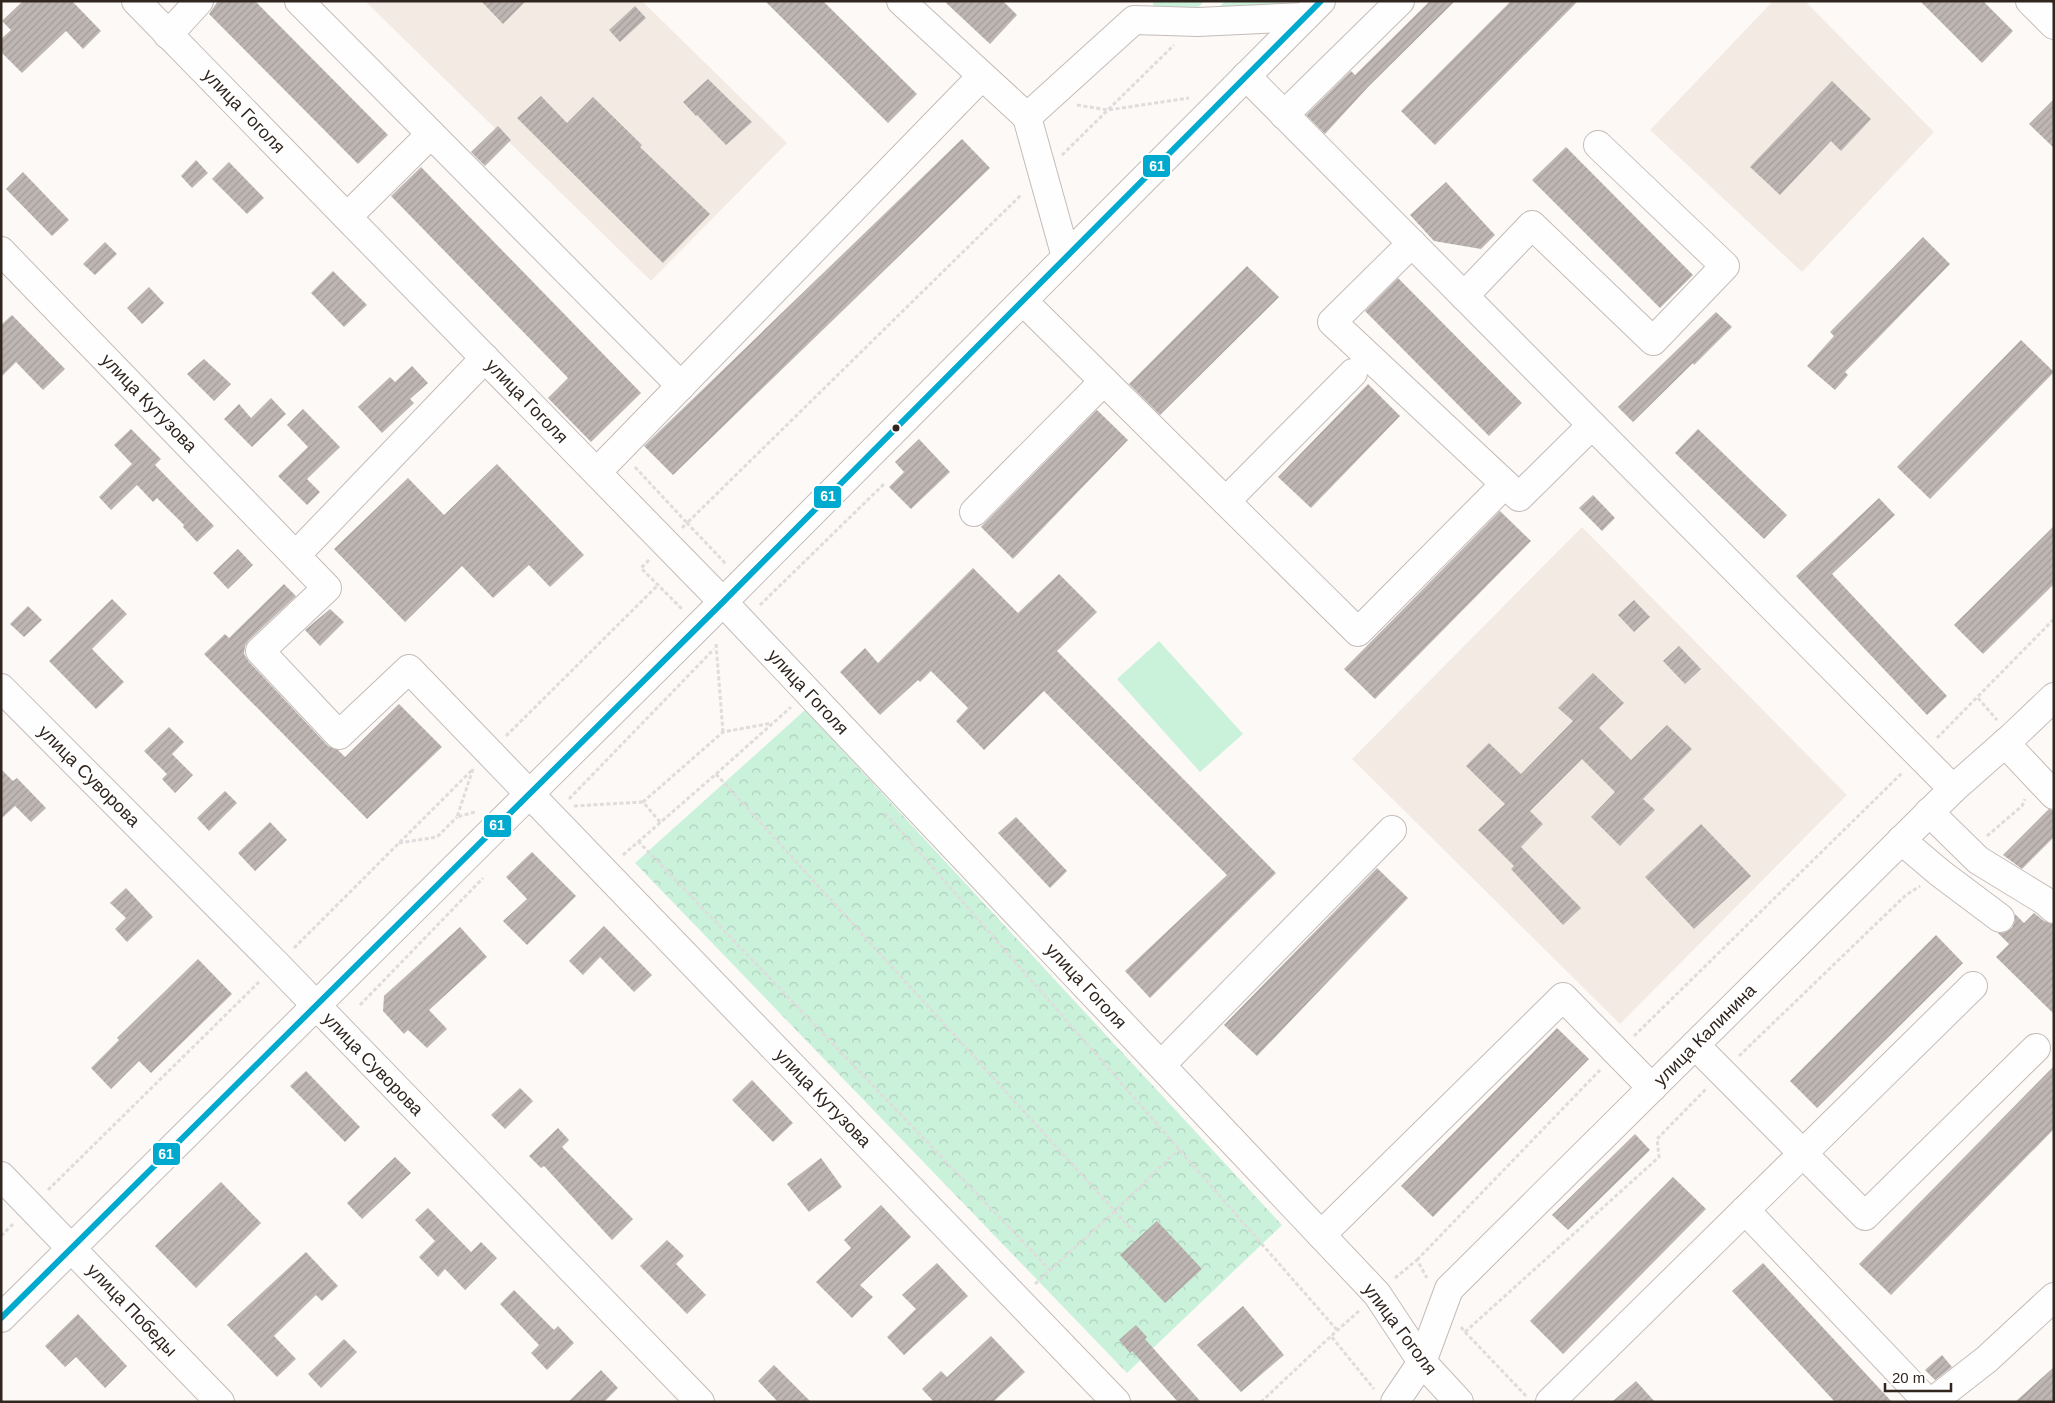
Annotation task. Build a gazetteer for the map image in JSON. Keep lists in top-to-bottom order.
{
  "streets": {
    "main road": [
      "улица Гоголя",
      "улица Кутузова",
      "улица Суворова",
      "улица Калинина",
      "улица Победы"
    ]
  },
  "crossings": [
    ["улица Гоголя", "улица Калинина"]
  ],
  "lines": ["transit line 61"],
  "scale_bar": "20 m"
}
